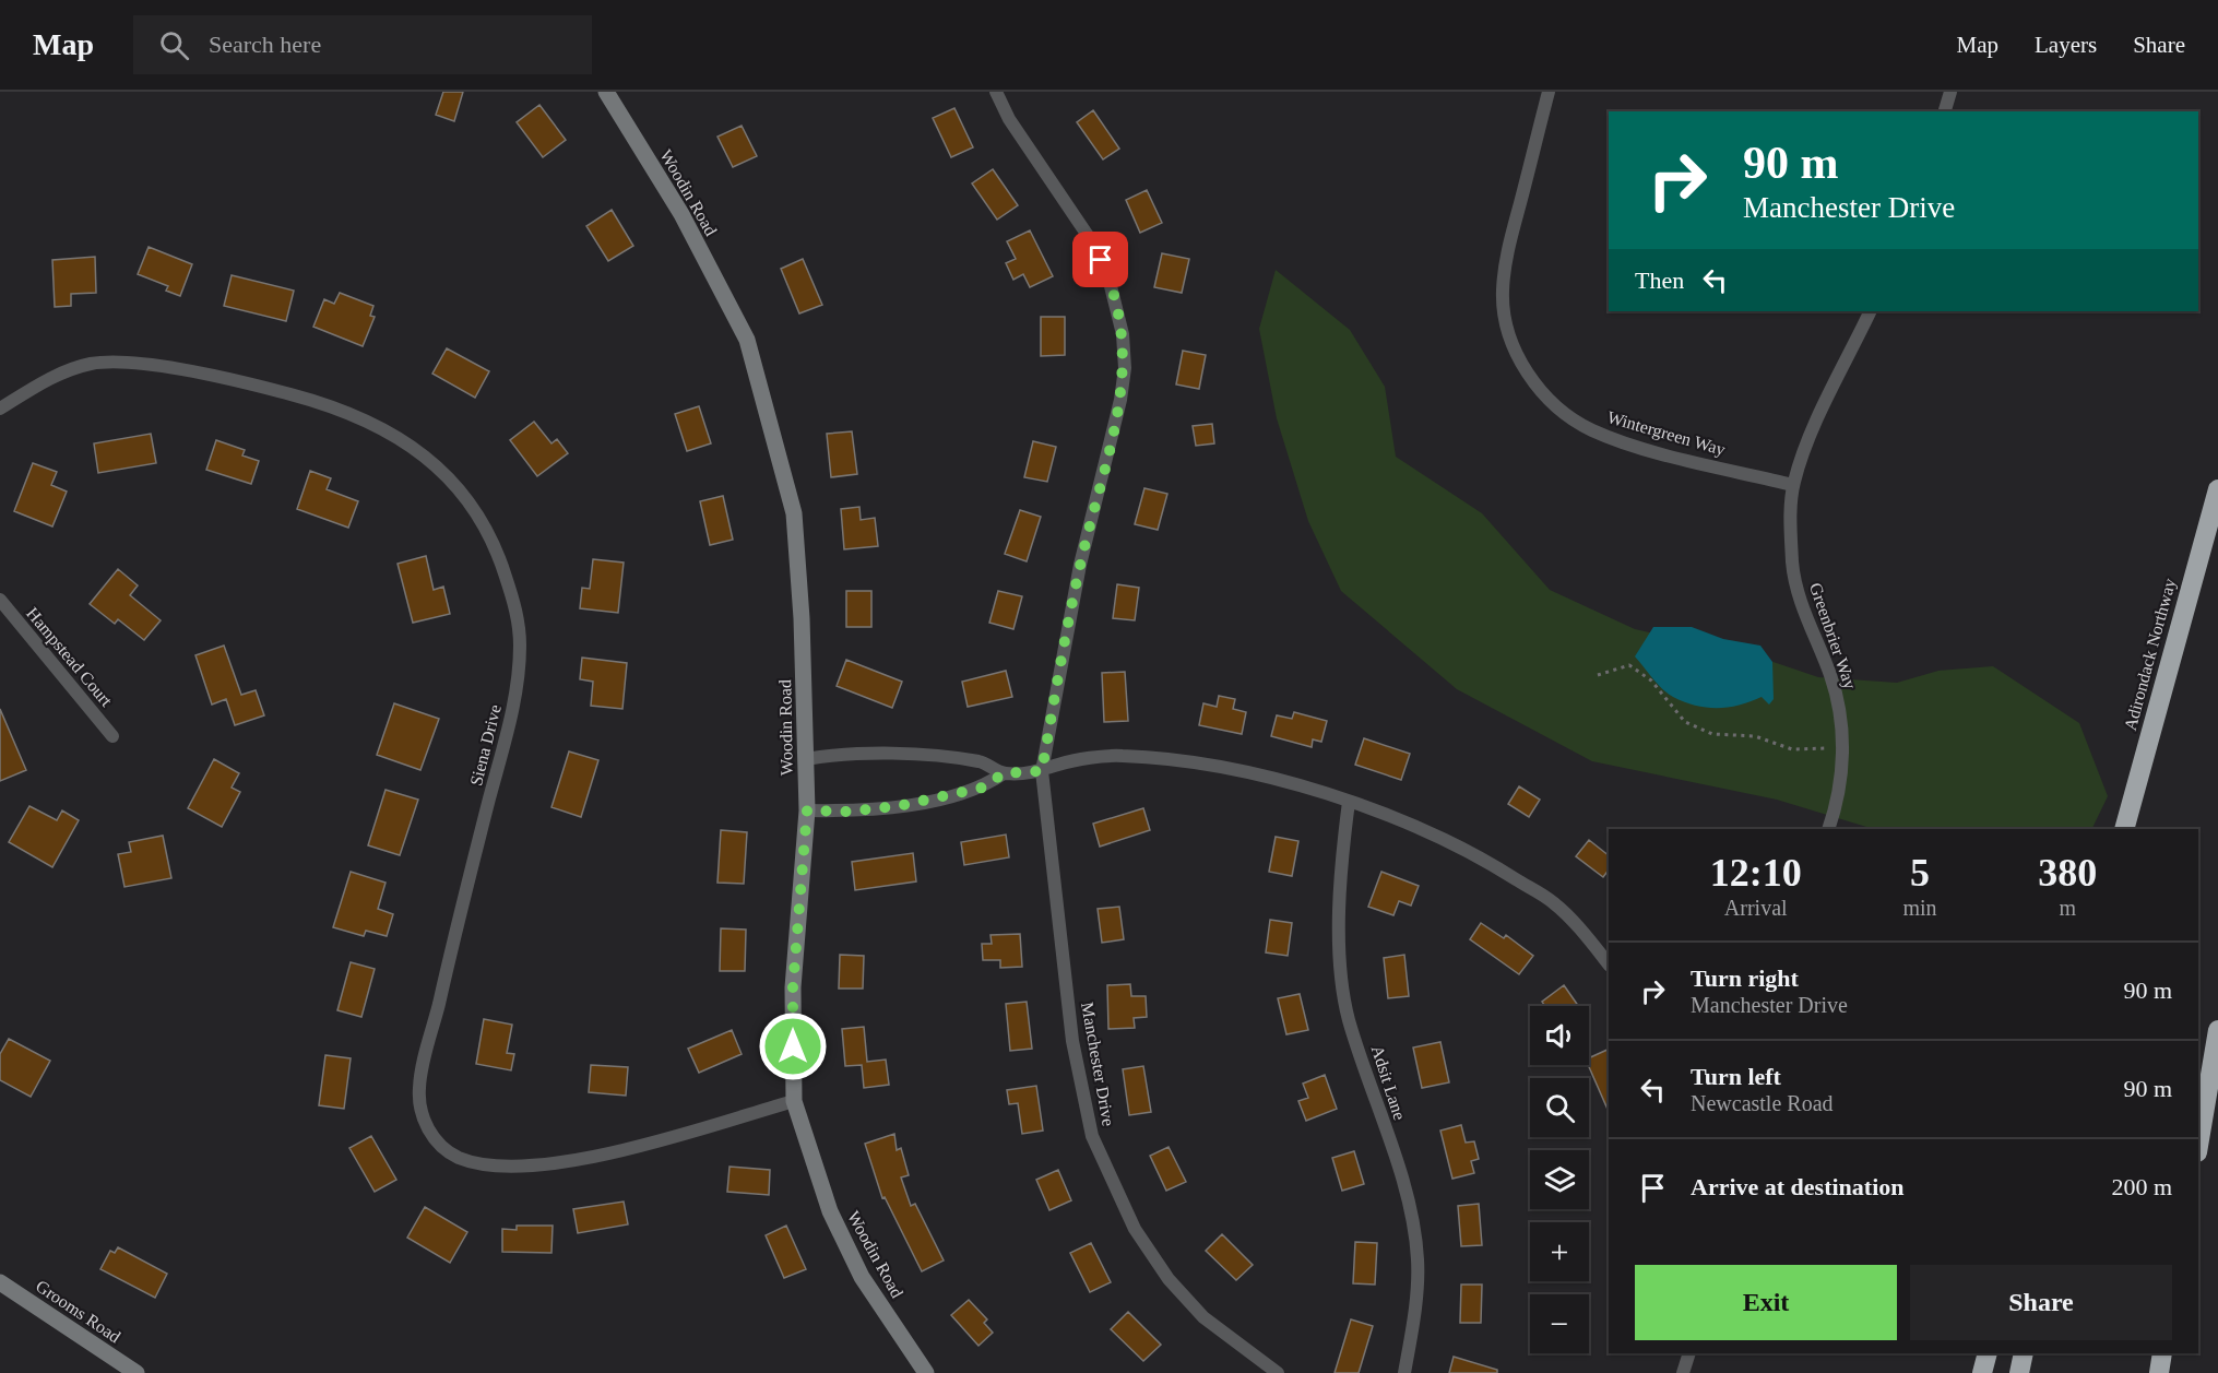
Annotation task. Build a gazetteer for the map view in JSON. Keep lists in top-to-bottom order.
{
  "streets": {
    "highway": ["Adirondack Northway"],
    "street": [
      "Woodin Road",
      "Wintergreen Way",
      "Greenbrier Way",
      "Hampstead Court",
      "Siena Drive",
      "Manchester Drive",
      "Adsit Lane",
      "Grooms Road"
    ]
  },
  "crossings": [
    ["Woodin Road", "Siena Drive"],
    ["Wintergreen Way", "Greenbrier Way"]
  ],
  "page": {
    "header": "Map",
    "search": "Search here",
    "nav": ["Map", "Layers", "Share"],
    "turn": ["90 m", "Manchester Drive"],
    "then": "Then",
    "eta": [
      "12:10",
      "Arrival",
      "5",
      "min",
      "380",
      "m"
    ],
    "list": [
      {
        "name": "Turn right",
        "note": "Manchester Drive",
        "value": "90 m"
      },
      {
        "name": "Turn left",
        "note": "Newcastle Road",
        "value": "90 m"
      },
      {
        "name": "Arrive at destination",
        "value": "200 m"
      }
    ],
    "map_buttons": ["+", "−"],
    "buttons": ["Exit", "Share"]
  }
}
